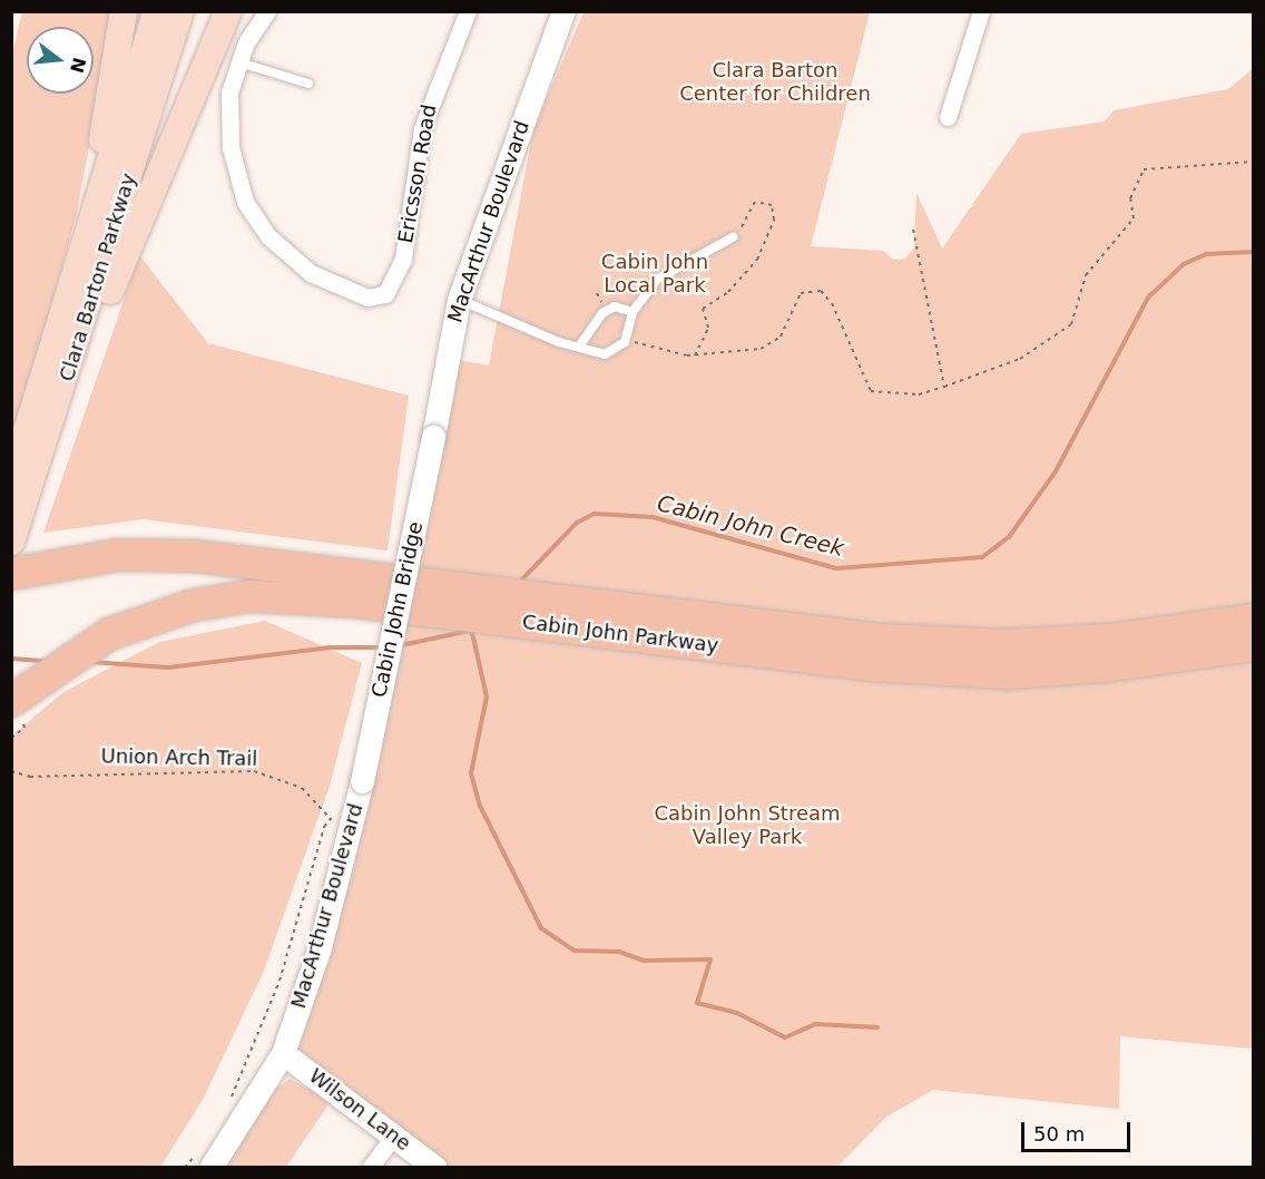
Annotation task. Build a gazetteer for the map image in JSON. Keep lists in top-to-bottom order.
{
  "streets": {
    "highway": ["Cabin John Parkway"],
    "main road": [
      "MacArthur Boulevard",
      "Clara Barton Parkway",
      "Cabin John Bridge",
      "Wilson Lane"
    ],
    "street": ["Ericsson Road"],
    "path": ["Union Arch Trail"]
  },
  "crossings": [
    ["MacArthur Boulevard", "Cabin John Bridge"],
    ["MacArthur Boulevard", "Wilson Lane"]
  ],
  "water": ["Cabin John Creek"],
  "parks": ["Clara Barton Center for Children", "Cabin John Local Park", "Cabin John Stream Valley Park"],
  "scale_bar": "50 m",
  "north": "right"
}
